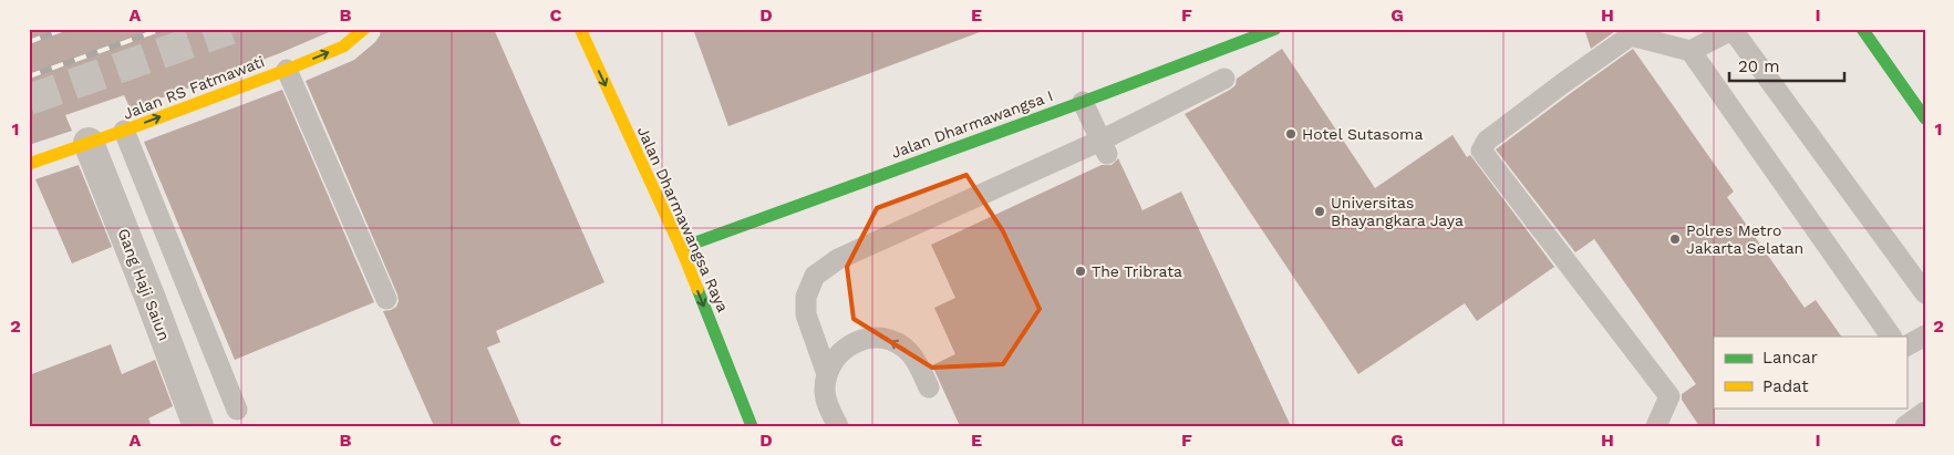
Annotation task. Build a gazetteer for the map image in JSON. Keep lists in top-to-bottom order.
{
  "streets": {
    "street": [
      "Jalan RS Fatmawati",
      "Jalan Dharmawangsa I",
      "Jalan Dharmawangsa Raya",
      "Gang Haji Saiun"
    ]
  },
  "crossings": [
    ["Jalan RS Fatmawati", "Gang Haji Saiun"],
    ["Jalan Dharmawangsa I", "Jalan Dharmawangsa Raya"]
  ],
  "one_way": ["Jalan RS Fatmawati", "Jalan Dharmawangsa Raya"],
  "places": [
    "Hotel Sutasoma",
    "Universitas Bhayangkara Jaya",
    "Polres Metro Jakarta Selatan",
    "The Tribrata"
  ],
  "legend": ["Lancar", "Padat"],
  "scale_bar": "20 m",
  "grid": {
    "columns": [
      "A",
      "B",
      "C",
      "D",
      "E",
      "F",
      "G",
      "H",
      "I"
    ],
    "rows": ["1", "2"]
  }
}
